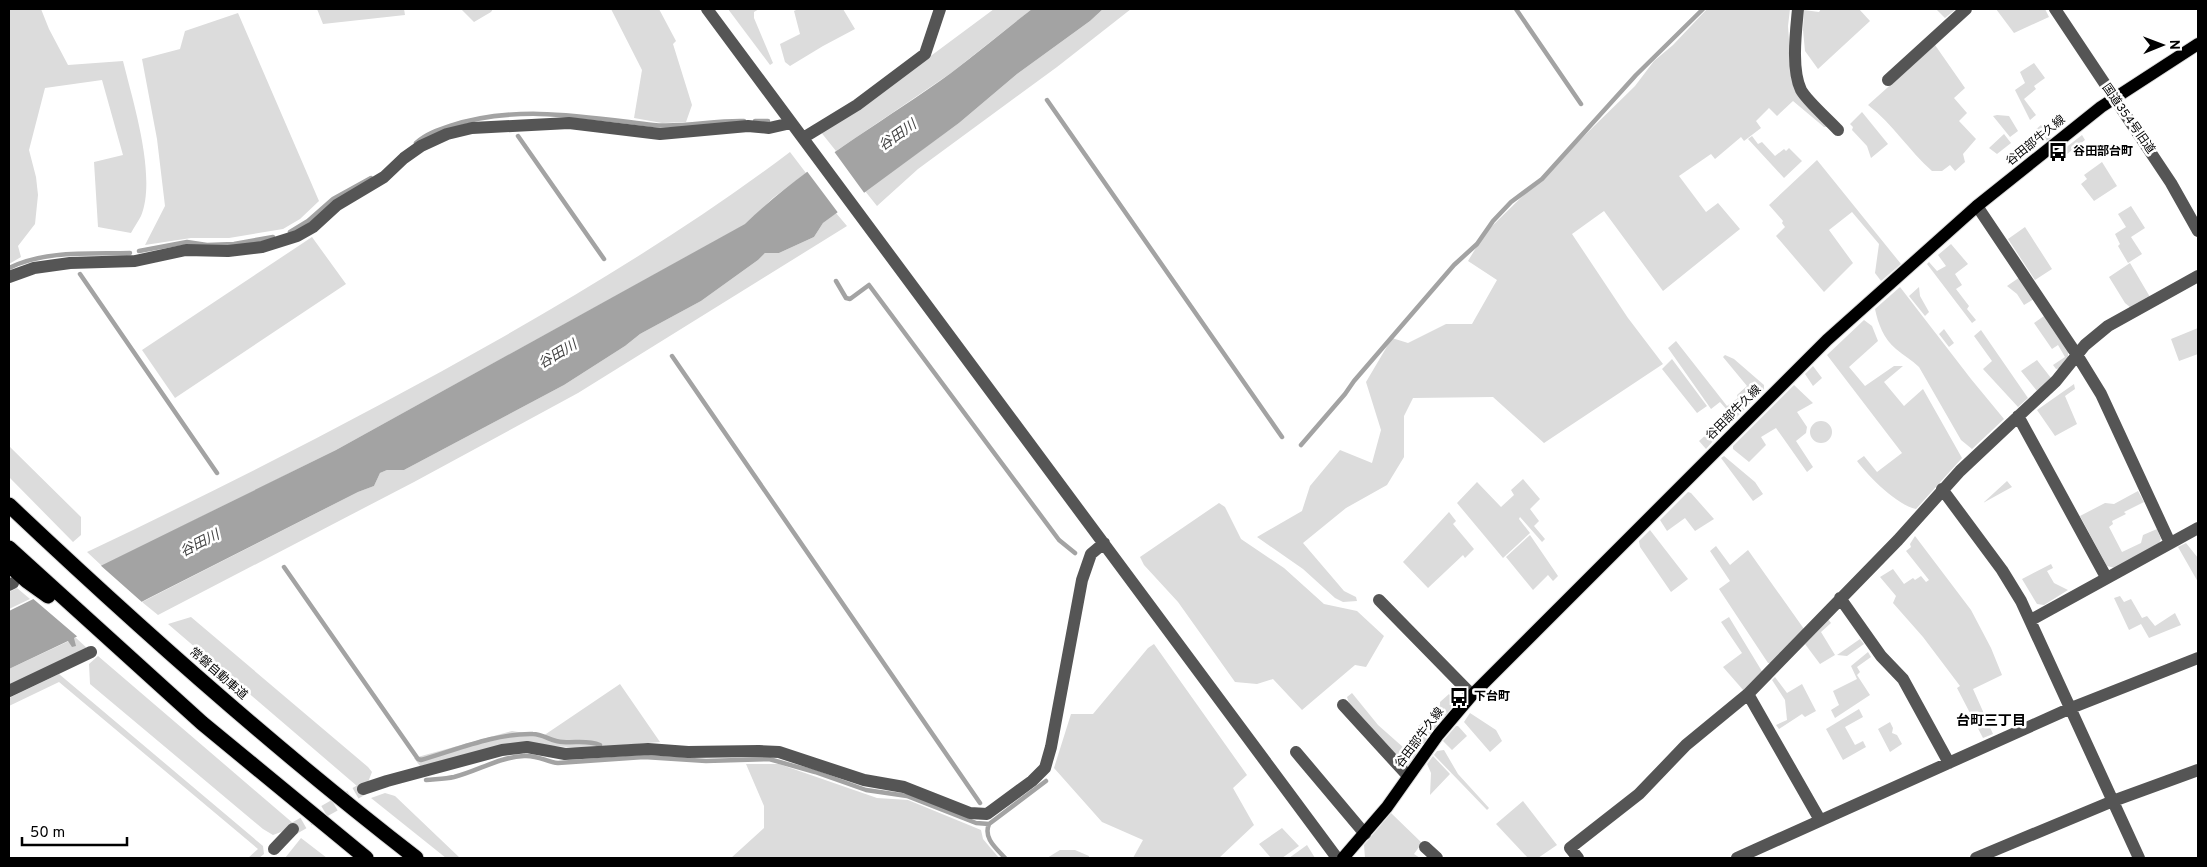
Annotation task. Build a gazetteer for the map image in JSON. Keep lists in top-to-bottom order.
{
  "streets": {
    "highway": ["常磐自動車道"],
    "main road": ["谷田部牛久線"],
    "street": ["国道354号旧道"]
  },
  "crossings": [
    ["国道354号旧道", "谷田部牛久線"]
  ],
  "districts": ["台町三丁目"],
  "water": ["谷田川"],
  "places": {
    "bus stop": ["谷田部台町", "下台町"]
  },
  "scale_bar": "50 m",
  "north": "right"
}
